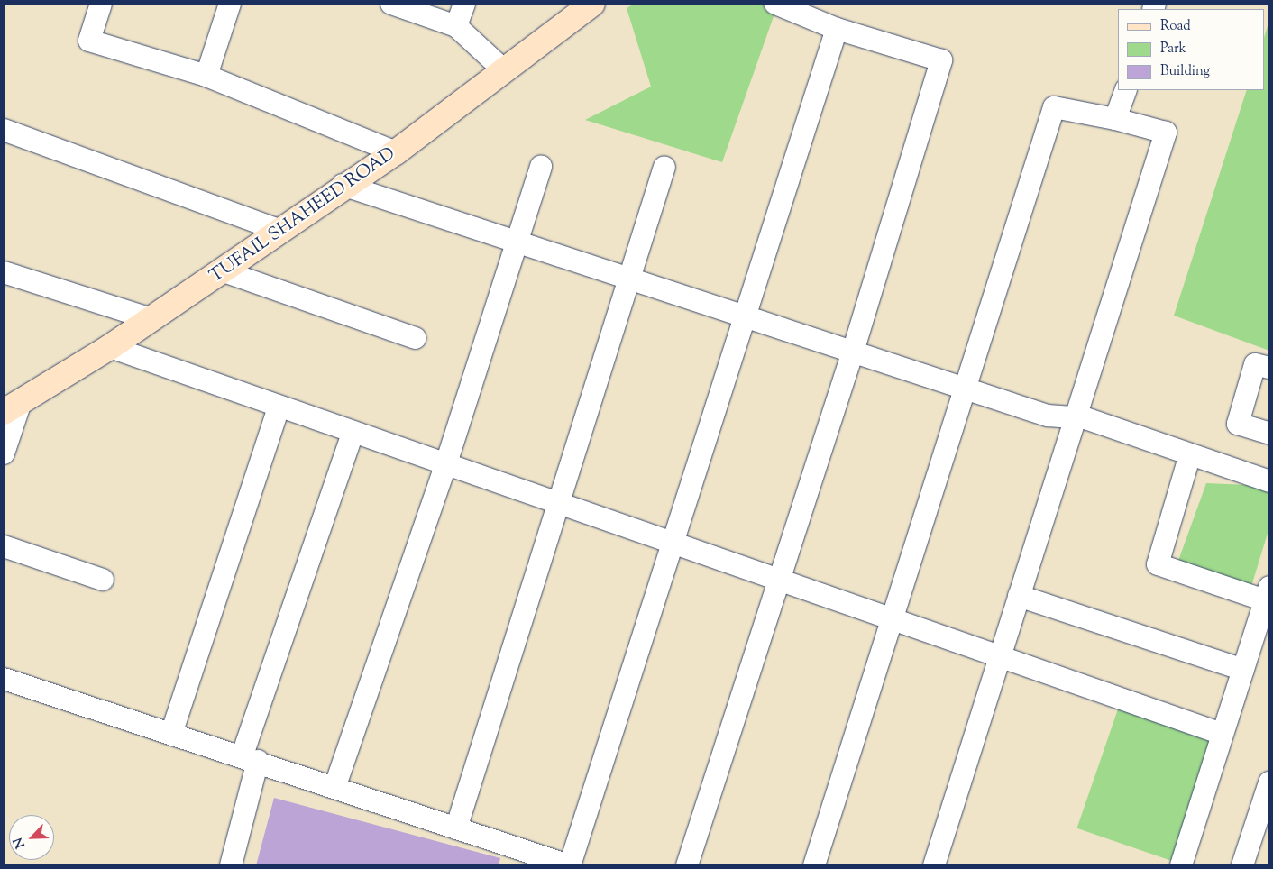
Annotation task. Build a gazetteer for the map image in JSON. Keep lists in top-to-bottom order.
{
  "streets": {
    "street": ["TUFAIL SHAHEED ROAD"]
  },
  "legend": ["Road", "Park", "Building"],
  "north": "bottom left"
}
